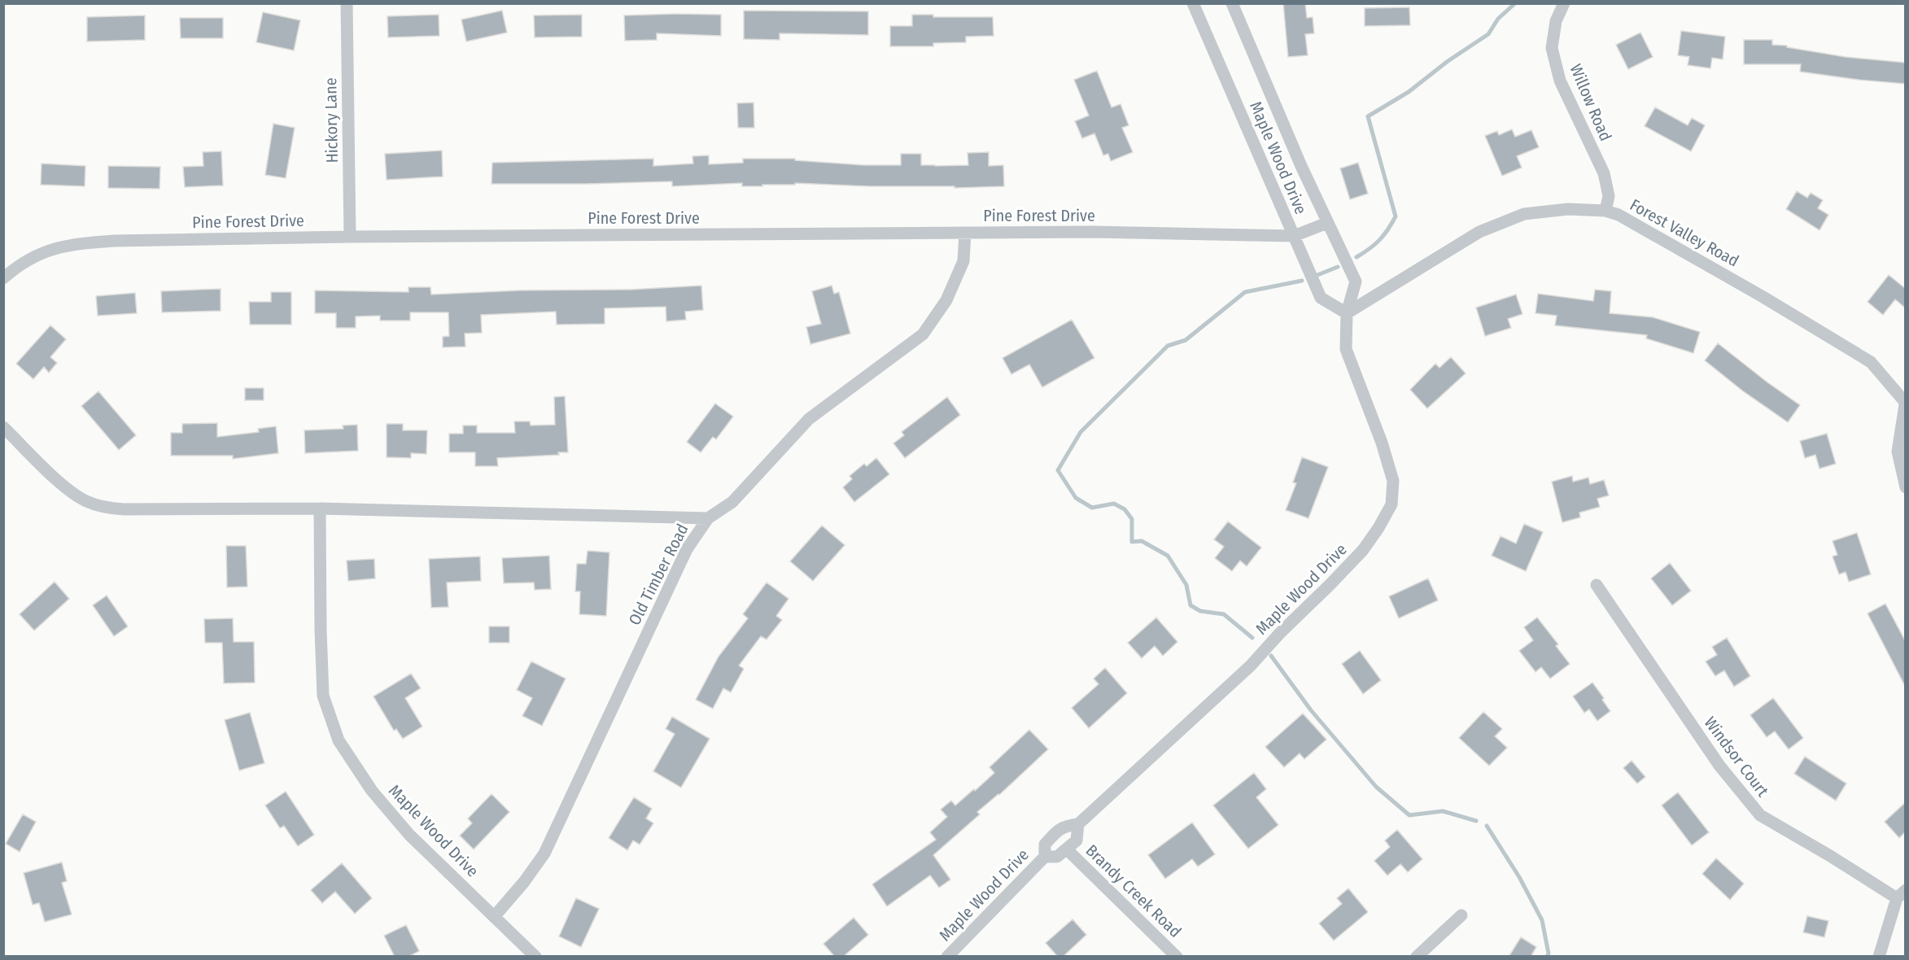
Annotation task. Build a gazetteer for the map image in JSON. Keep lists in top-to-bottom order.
{
  "streets": {
    "street": [
      "Willow Road",
      "Hickory Lane",
      "Maple Wood Drive",
      "Pine Forest Drive",
      "Forest Valley Road",
      "Old Timber Road",
      "Windsor Court",
      "Brandy Creek Road"
    ]
  },
  "crossings": [
    ["Willow Road", "Forest Valley Road"],
    ["Hickory Lane", "Pine Forest Drive"],
    ["Maple Wood Drive", "Pine Forest Drive"],
    ["Maple Wood Drive", "Forest Valley Road"],
    ["Maple Wood Drive", "Old Timber Road"],
    ["Maple Wood Drive", "Brandy Creek Road"],
    ["Pine Forest Drive", "Old Timber Road"]
  ]
}
